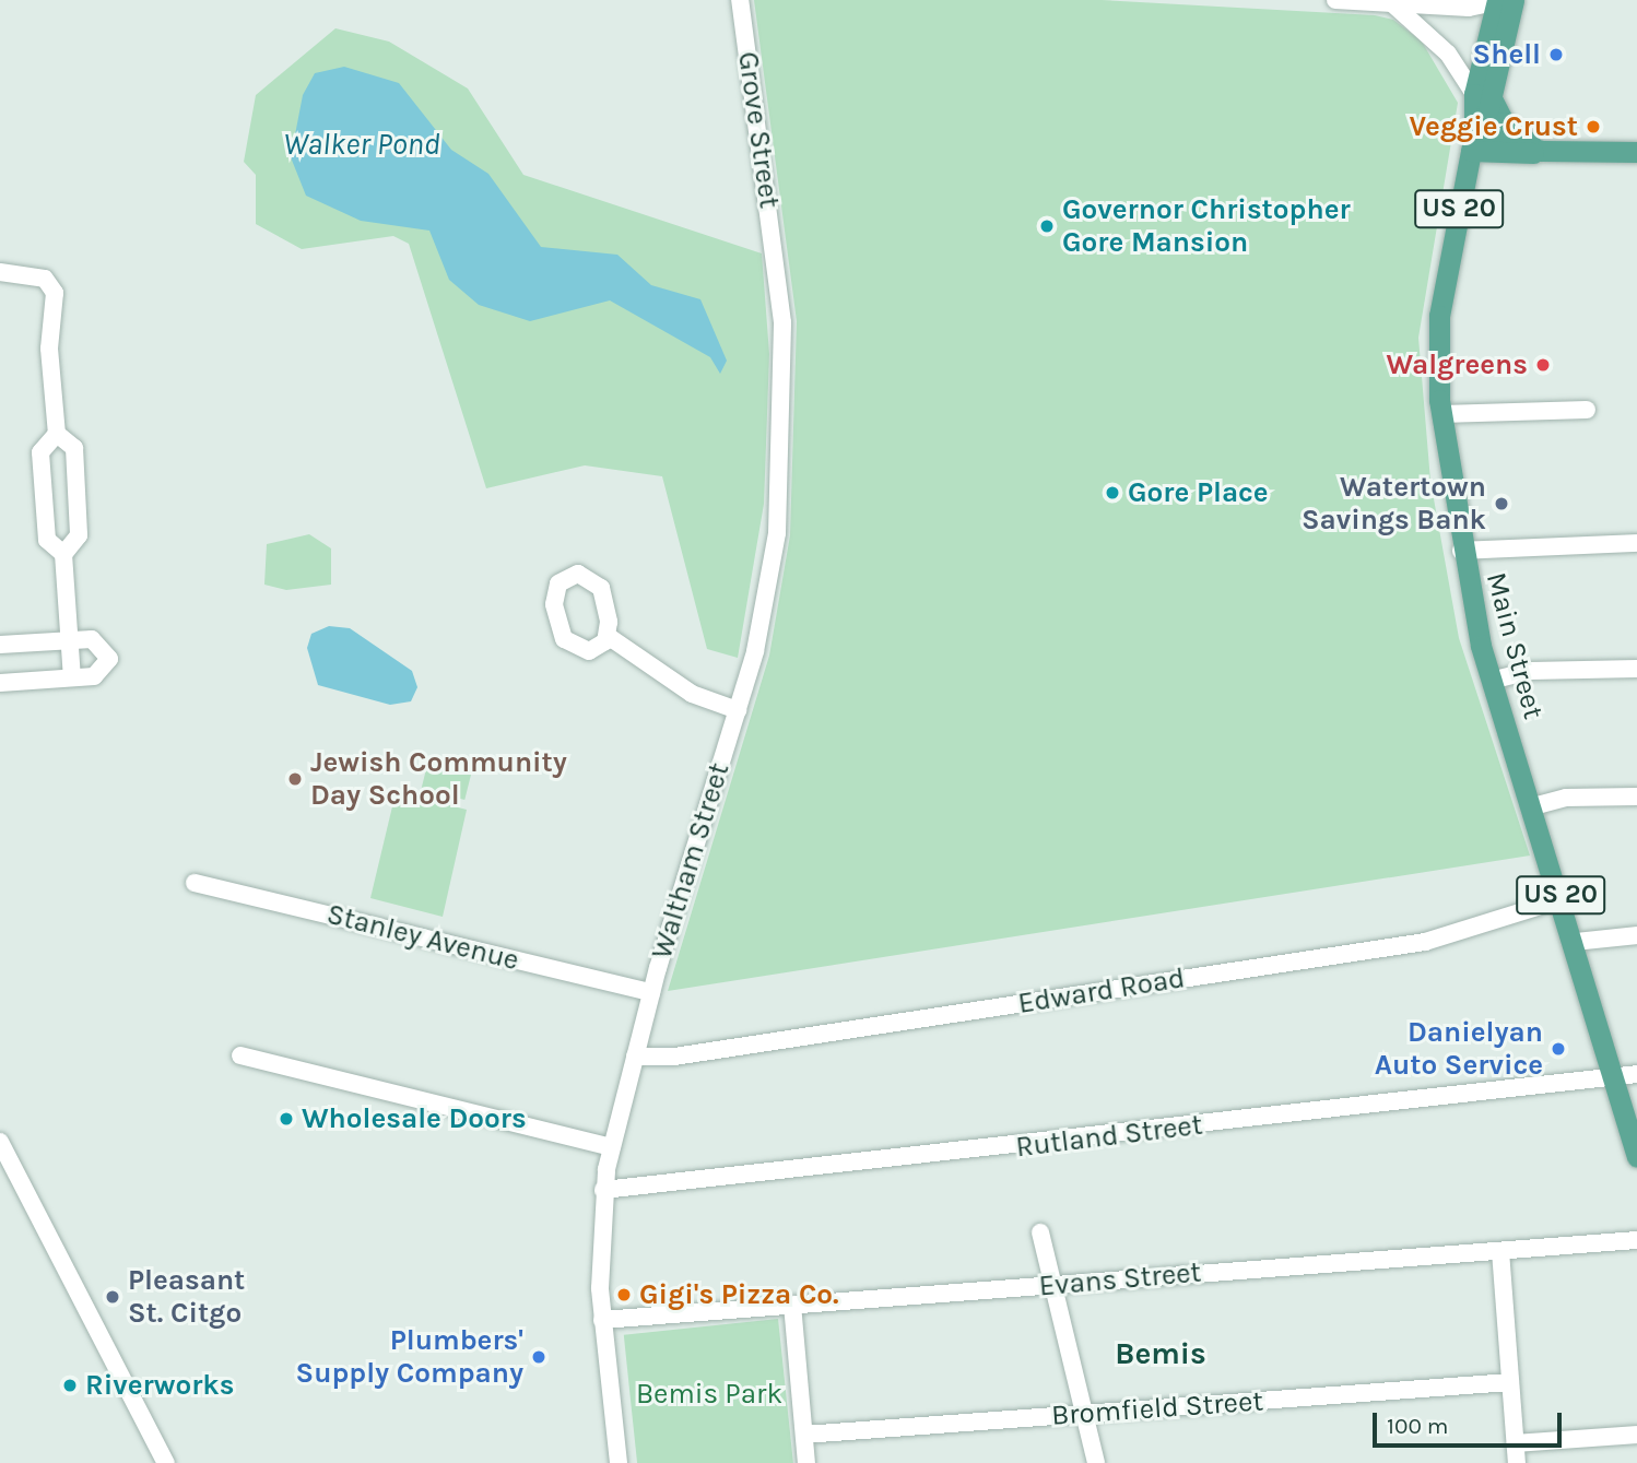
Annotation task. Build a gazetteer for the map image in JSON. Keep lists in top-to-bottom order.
{
  "streets": {
    "main road": ["US 20", "Main Street"],
    "street": [
      "Grove Street",
      "Waltham Street",
      "Stanley Avenue",
      "Edward Road",
      "Rutland Street",
      "Evans Street",
      "Bromfield Street"
    ]
  },
  "crossings": [
    ["Grove Street", "Waltham Street"],
    ["Main Street", "Edward Road"],
    ["Main Street", "Rutland Street"],
    ["Waltham Street", "Stanley Avenue"],
    ["Waltham Street", "Edward Road"],
    ["Waltham Street", "Rutland Street"],
    ["Waltham Street", "Evans Street"]
  ],
  "districts": ["Bemis"],
  "water": ["Walker Pond"],
  "parks": ["Bemis Park"],
  "places": [
    "Shell",
    "Veggie Crust",
    "Governor Christopher Gore Mansion",
    "Walgreens",
    "Gore Place",
    "Watertown Savings Bank",
    "Jewish Community Day School",
    "Danielyan Auto Service",
    "Wholesale Doors",
    "Gigi's Pizza Co.",
    "Pleasant St. Citgo",
    "Plumbers' Supply Company",
    "Riverworks"
  ],
  "scale_bar": "100 m"
}
